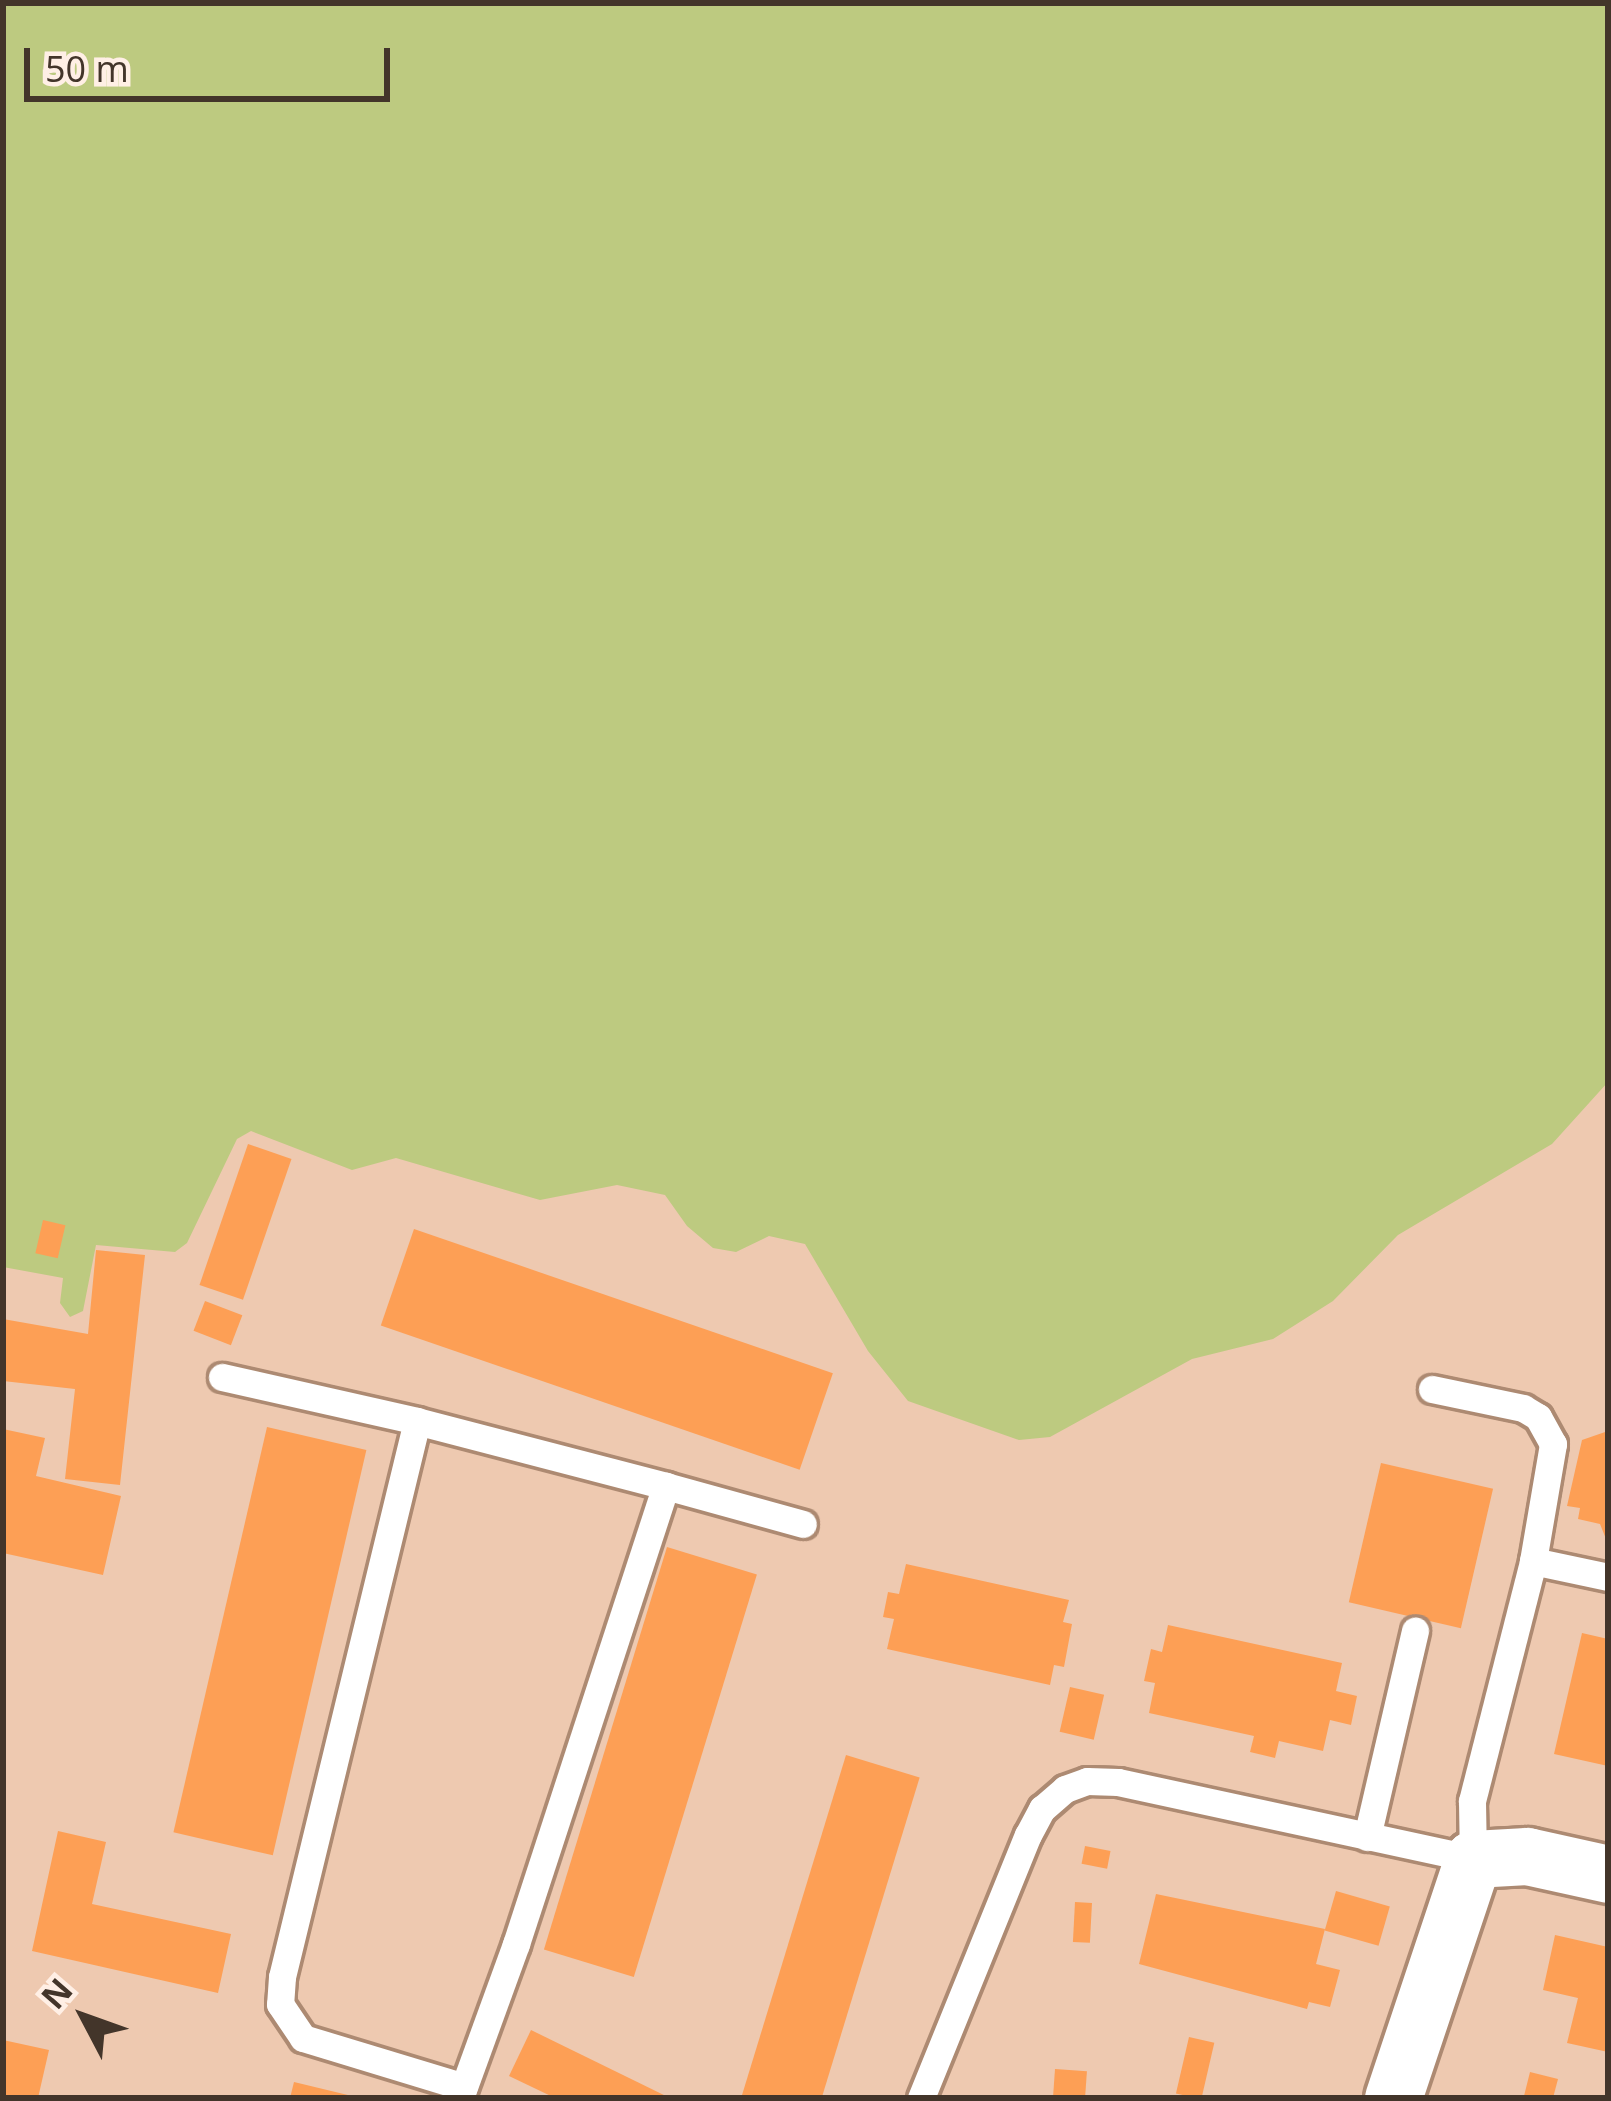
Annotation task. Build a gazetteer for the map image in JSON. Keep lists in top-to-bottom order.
{
  "scale_bar": "50 m",
  "north": "top left"
}
